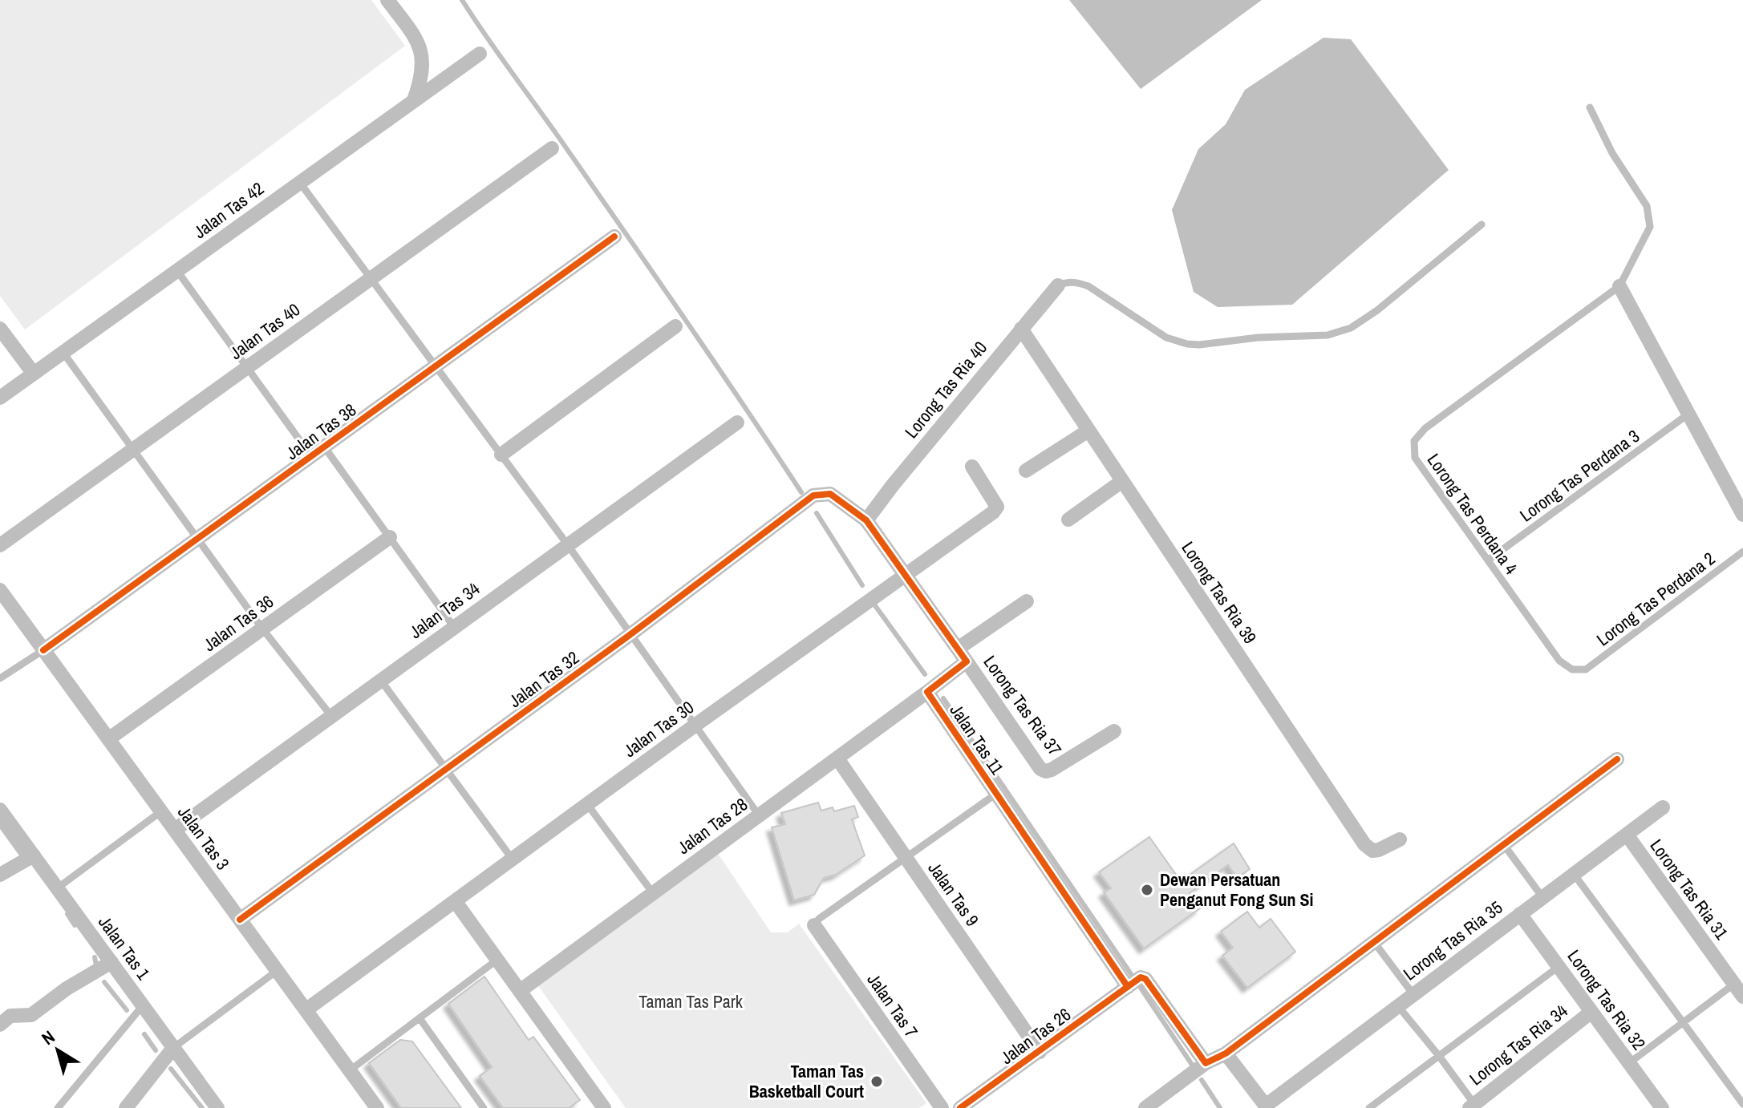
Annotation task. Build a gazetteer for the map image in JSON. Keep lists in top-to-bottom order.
{
  "streets": {
    "street": [
      "Jalan Tas 42",
      "Jalan Tas 40",
      "Lorong Tas Ria 40",
      "Jalan Tas 38",
      "Lorong Tas Ria 39",
      "Jalan Tas 34",
      "Jalan Tas 36",
      "Jalan Tas 32",
      "Lorong Tas Ria 37",
      "Jalan Tas 30",
      "Jalan Tas 11",
      "Jalan Tas 28",
      "Jalan Tas 3",
      "Lorong Tas Ria 31",
      "Jalan Tas 9",
      "Lorong Tas Ria 35",
      "Jalan Tas 1",
      "Lorong Tas Ria 32",
      "Jalan Tas 7",
      "Jalan Tas 26",
      "Lorong Tas Ria 34"
    ],
    "lane": ["Lorong Tas Perdana 3", "Lorong Tas Perdana 4", "Lorong Tas Perdana 2"]
  },
  "crossings": [
    ["Lorong Tas Ria 40", "Lorong Tas Ria 39"],
    ["Lorong Tas Ria 40", "Jalan Tas 32"],
    ["Jalan Tas 38", "Jalan Tas 3"],
    ["Lorong Tas Perdana 3", "Lorong Tas Perdana 4"],
    ["Lorong Tas Perdana 4", "Lorong Tas Perdana 2"],
    ["Jalan Tas 34", "Jalan Tas 3"],
    ["Jalan Tas 36", "Jalan Tas 3"],
    ["Jalan Tas 32", "Jalan Tas 3"],
    ["Jalan Tas 30", "Jalan Tas 3"],
    ["Jalan Tas 11", "Jalan Tas 28"],
    ["Jalan Tas 11", "Jalan Tas 26"],
    ["Jalan Tas 28", "Jalan Tas 9"],
    ["Lorong Tas Ria 31", "Lorong Tas Ria 35"],
    ["Jalan Tas 9", "Jalan Tas 26"],
    ["Lorong Tas Ria 35", "Lorong Tas Ria 32"],
    ["Lorong Tas Ria 32", "Lorong Tas Ria 34"]
  ],
  "parks": ["Taman Tas Park"],
  "places": ["Dewan Persatuan Penganut Fong Sun Si", "Taman Tas Basketball Court"],
  "north": "top left"
}
